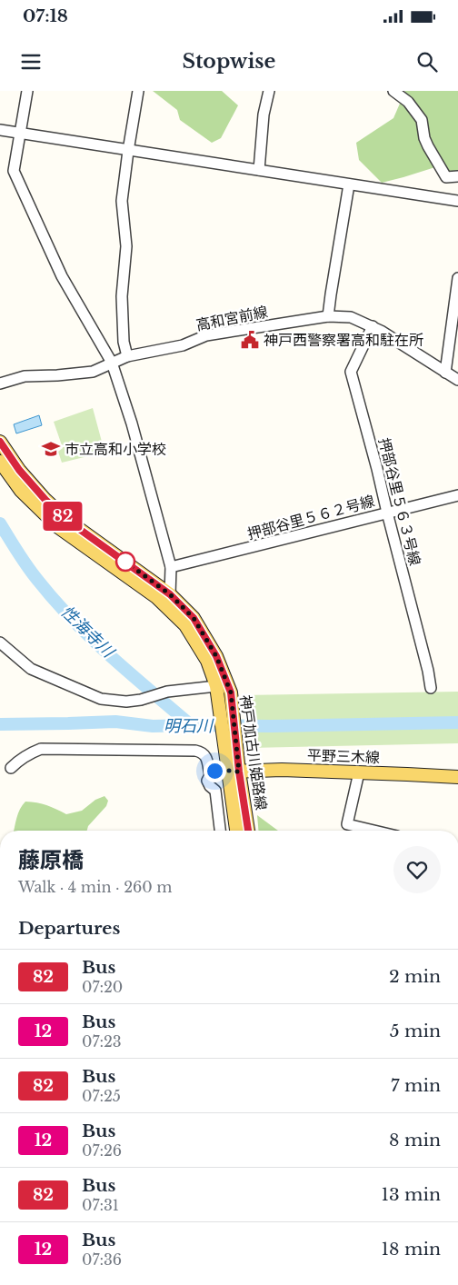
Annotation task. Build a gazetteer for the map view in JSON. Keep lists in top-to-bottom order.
{
  "streets": {
    "main road": ["神戸加古川姫路線", "平野三木線"],
    "street": ["高和宮前線", "押部谷里５６３号線", "押部谷里５６２号線"]
  },
  "crossings": [
    ["高和宮前線", "押部谷里５６３号線"],
    ["押部谷里５６３号線", "押部谷里５６２号線"],
    ["神戸加古川姫路線", "平野三木線"]
  ],
  "water": ["性海寺川", "明石川"],
  "places": {
    "public building": ["神戸西警察署高和駐在所"],
    "school or university": ["市立高和小学校"]
  },
  "lines": ["bus line 82"],
  "page": {
    "status": "07:18",
    "header": "Stopwise",
    "on_map": "82",
    "heading": [
      ["藤原橋", "Walk · 4 min · 260 m"],
      "Departures"
    ],
    "list": [
      {
        "mark": "82",
        "name": "Bus",
        "note": "07:20",
        "value": "2 min"
      },
      {
        "mark": "12",
        "name": "Bus",
        "note": "07:23",
        "value": "5 min"
      },
      {
        "mark": "82",
        "name": "Bus",
        "note": "07:25",
        "value": "7 min"
      },
      {
        "mark": "12",
        "name": "Bus",
        "note": "07:26",
        "value": "8 min"
      },
      {
        "mark": "82",
        "name": "Bus",
        "note": "07:31",
        "value": "13 min"
      },
      {
        "mark": "12",
        "name": "Bus",
        "note": "07:36",
        "value": "18 min"
      }
    ]
  }
}
